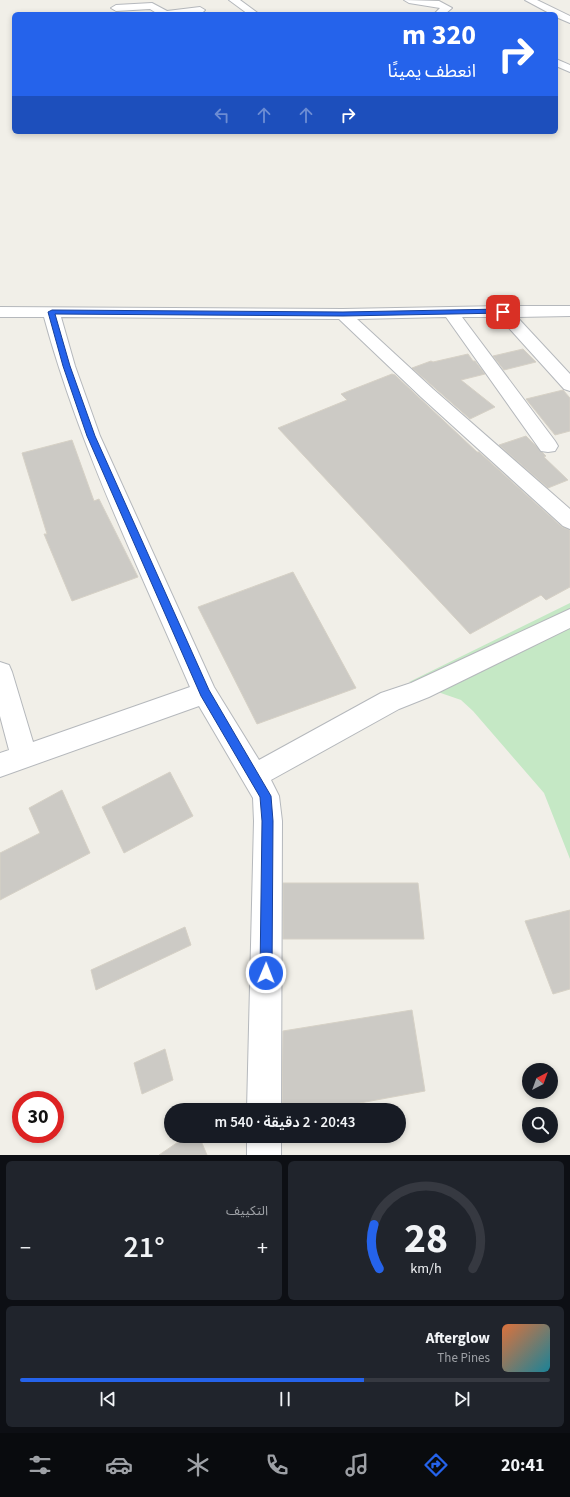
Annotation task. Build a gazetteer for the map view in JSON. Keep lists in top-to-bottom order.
{
  "north": "top right",
  "page": {
    "turn": ["320 m", "انعطف يمينًا"],
    "limit": "30",
    "trip": "20:43 · 2 دقيقة · 540 m",
    "tile": "التكييف",
    "heat": ["−", "21°", "+"],
    "song": ["Afterglow", "The Pines"],
    "tabs": "20:41",
    "gauge": ["28", "km/h"]
  }
}
